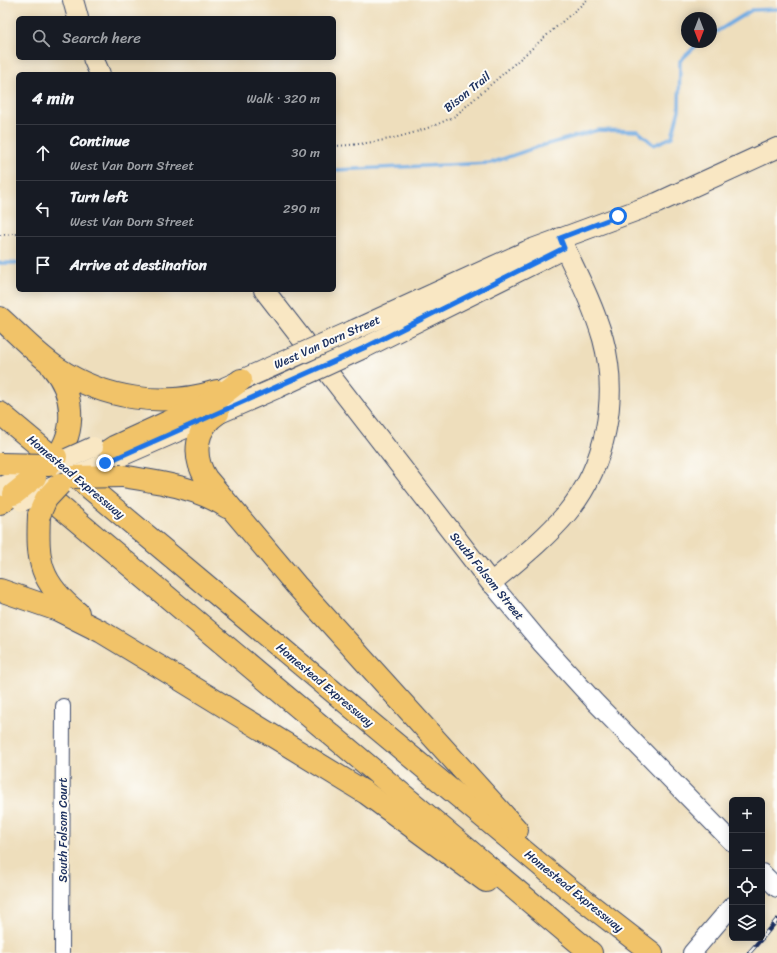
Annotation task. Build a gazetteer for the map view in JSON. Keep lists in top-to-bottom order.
{
  "streets": {
    "highway": ["Homestead Expressway"],
    "main road": ["West Van Dorn Street", "South Folsom Street"],
    "street": ["South Folsom Court"],
    "path": ["Bison Trail"]
  },
  "north": "bottom",
  "page": {
    "search": "Search here",
    "heading": ["4 min", "Walk · 320 m"],
    "list": [
      ["Continue", "West Van Dorn Street", "30 m"],
      ["Turn left", "West Van Dorn Street", "290 m"],
      "Arrive at destination"
    ],
    "map_buttons": ["+", "−"]
  }
}
